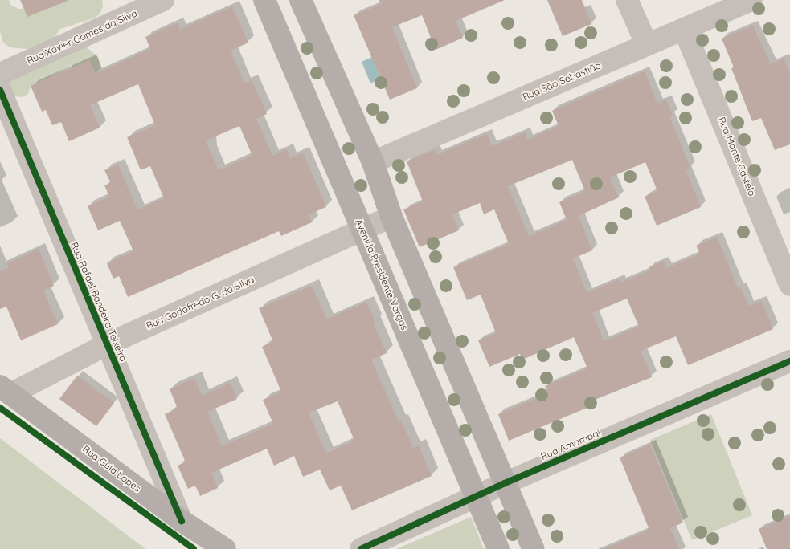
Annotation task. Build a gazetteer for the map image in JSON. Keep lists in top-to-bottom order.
{
  "streets": {
    "main road": ["Avenida Presidente Vargas", "Rua Guia Lopes"],
    "street": [
      "Rua Xavier Gomes da Silva",
      "Rua São Sebastião",
      "Rua Monte Castelo",
      "Rua Rafael Bandeira Teixeira",
      "Rua Godofredo G. da Silva",
      "Rua Amambai"
    ]
  },
  "crossings": [
    ["Rua São Sebastião", "Rua Monte Castelo"],
    ["Avenida Presidente Vargas", "Rua Godofredo G. da Silva"],
    ["Avenida Presidente Vargas", "Rua Amambai"],
    ["Rua Rafael Bandeira Teixeira", "Rua Godofredo G. da Silva"],
    ["Rua Rafael Bandeira Teixeira", "Rua Guia Lopes"],
    ["Rua Godofredo G. da Silva", "Rua Guia Lopes"]
  ]
}
